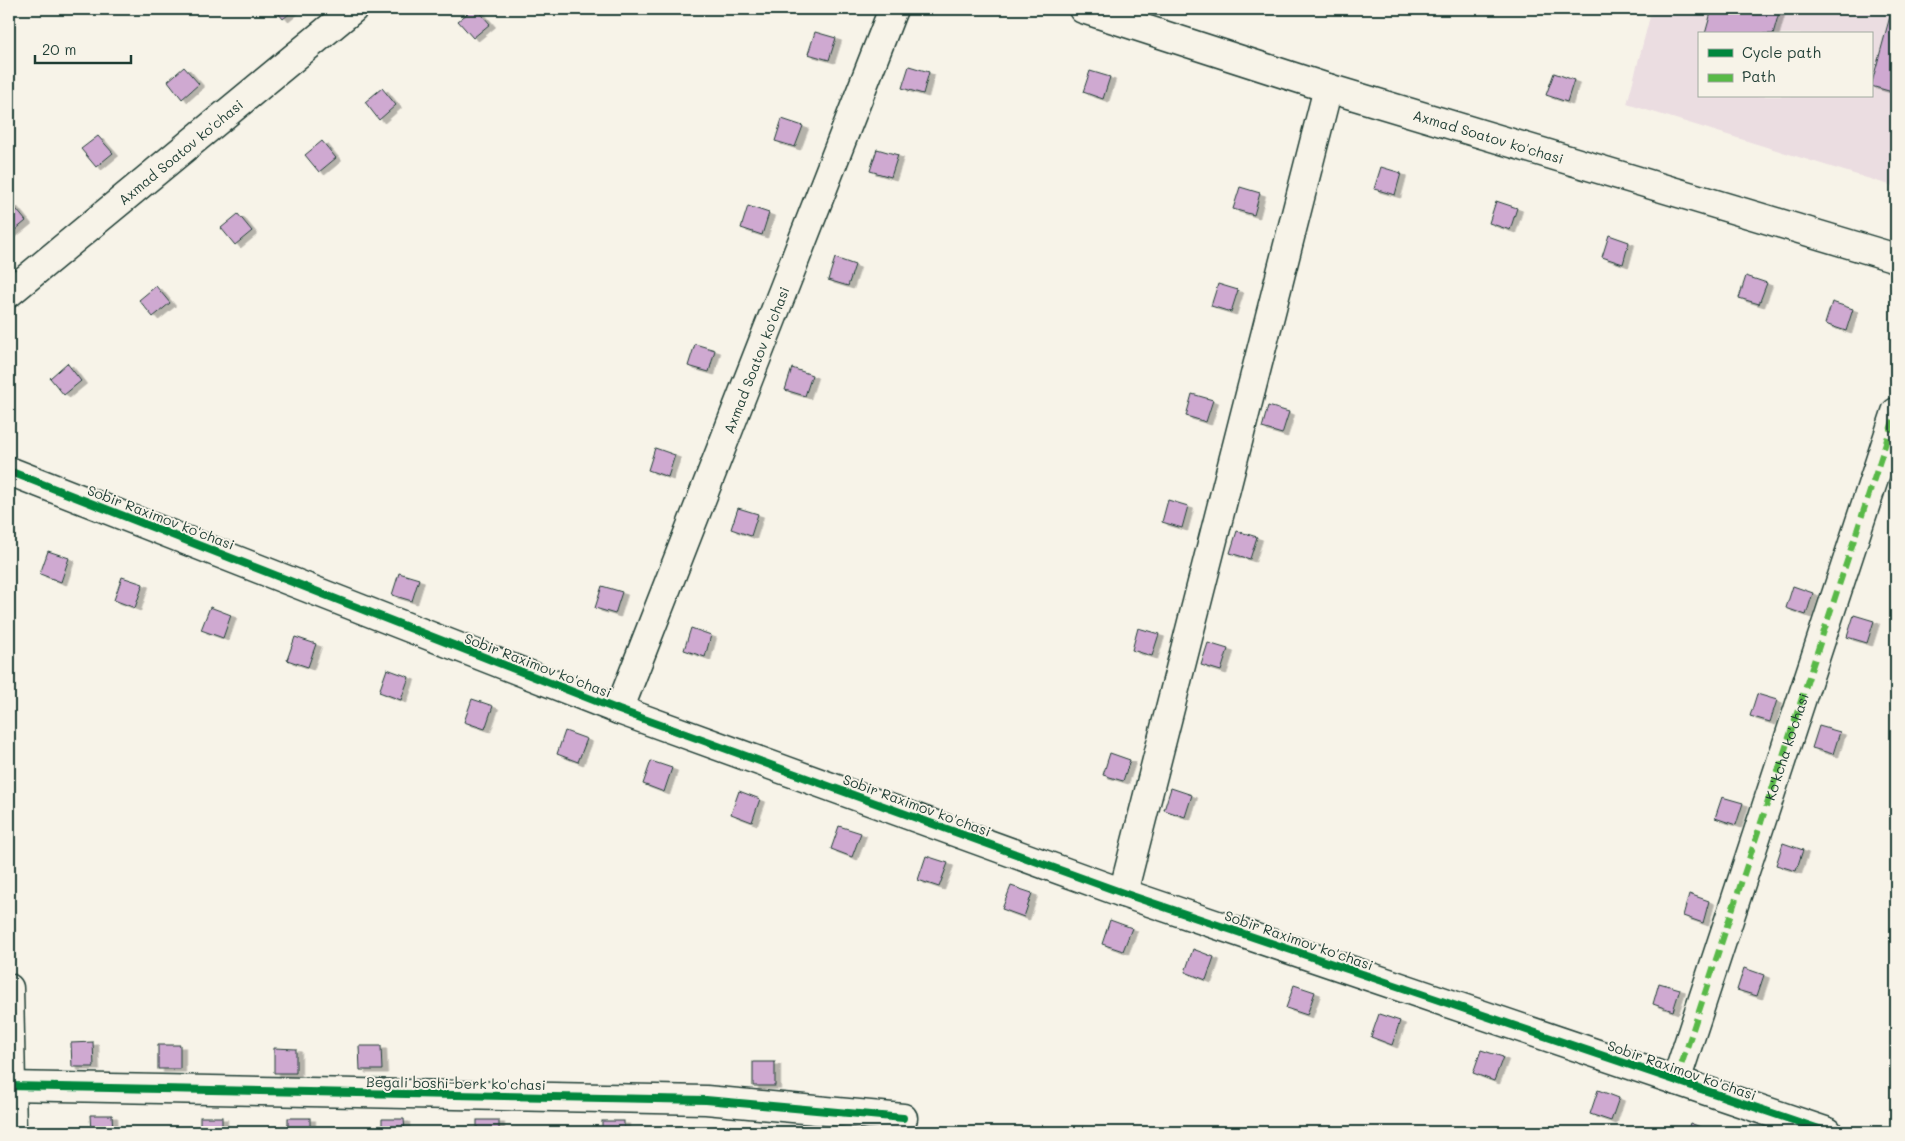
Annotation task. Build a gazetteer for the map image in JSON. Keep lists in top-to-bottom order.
{
  "streets": {
    "street": [
      "Axmad Soatov ko'chasi",
      "Sobir Raximov ko'chasi",
      "Ko'kcha ko'chasi",
      "Begali boshi-berk ko'chasi"
    ]
  },
  "crossings": [
    ["Axmad Soatov ko'chasi", "Sobir Raximov ko'chasi"],
    ["Sobir Raximov ko'chasi", "Ko'kcha ko'chasi"]
  ],
  "legend": ["Cycle path", "Path"],
  "scale_bar": "20 m"
}
